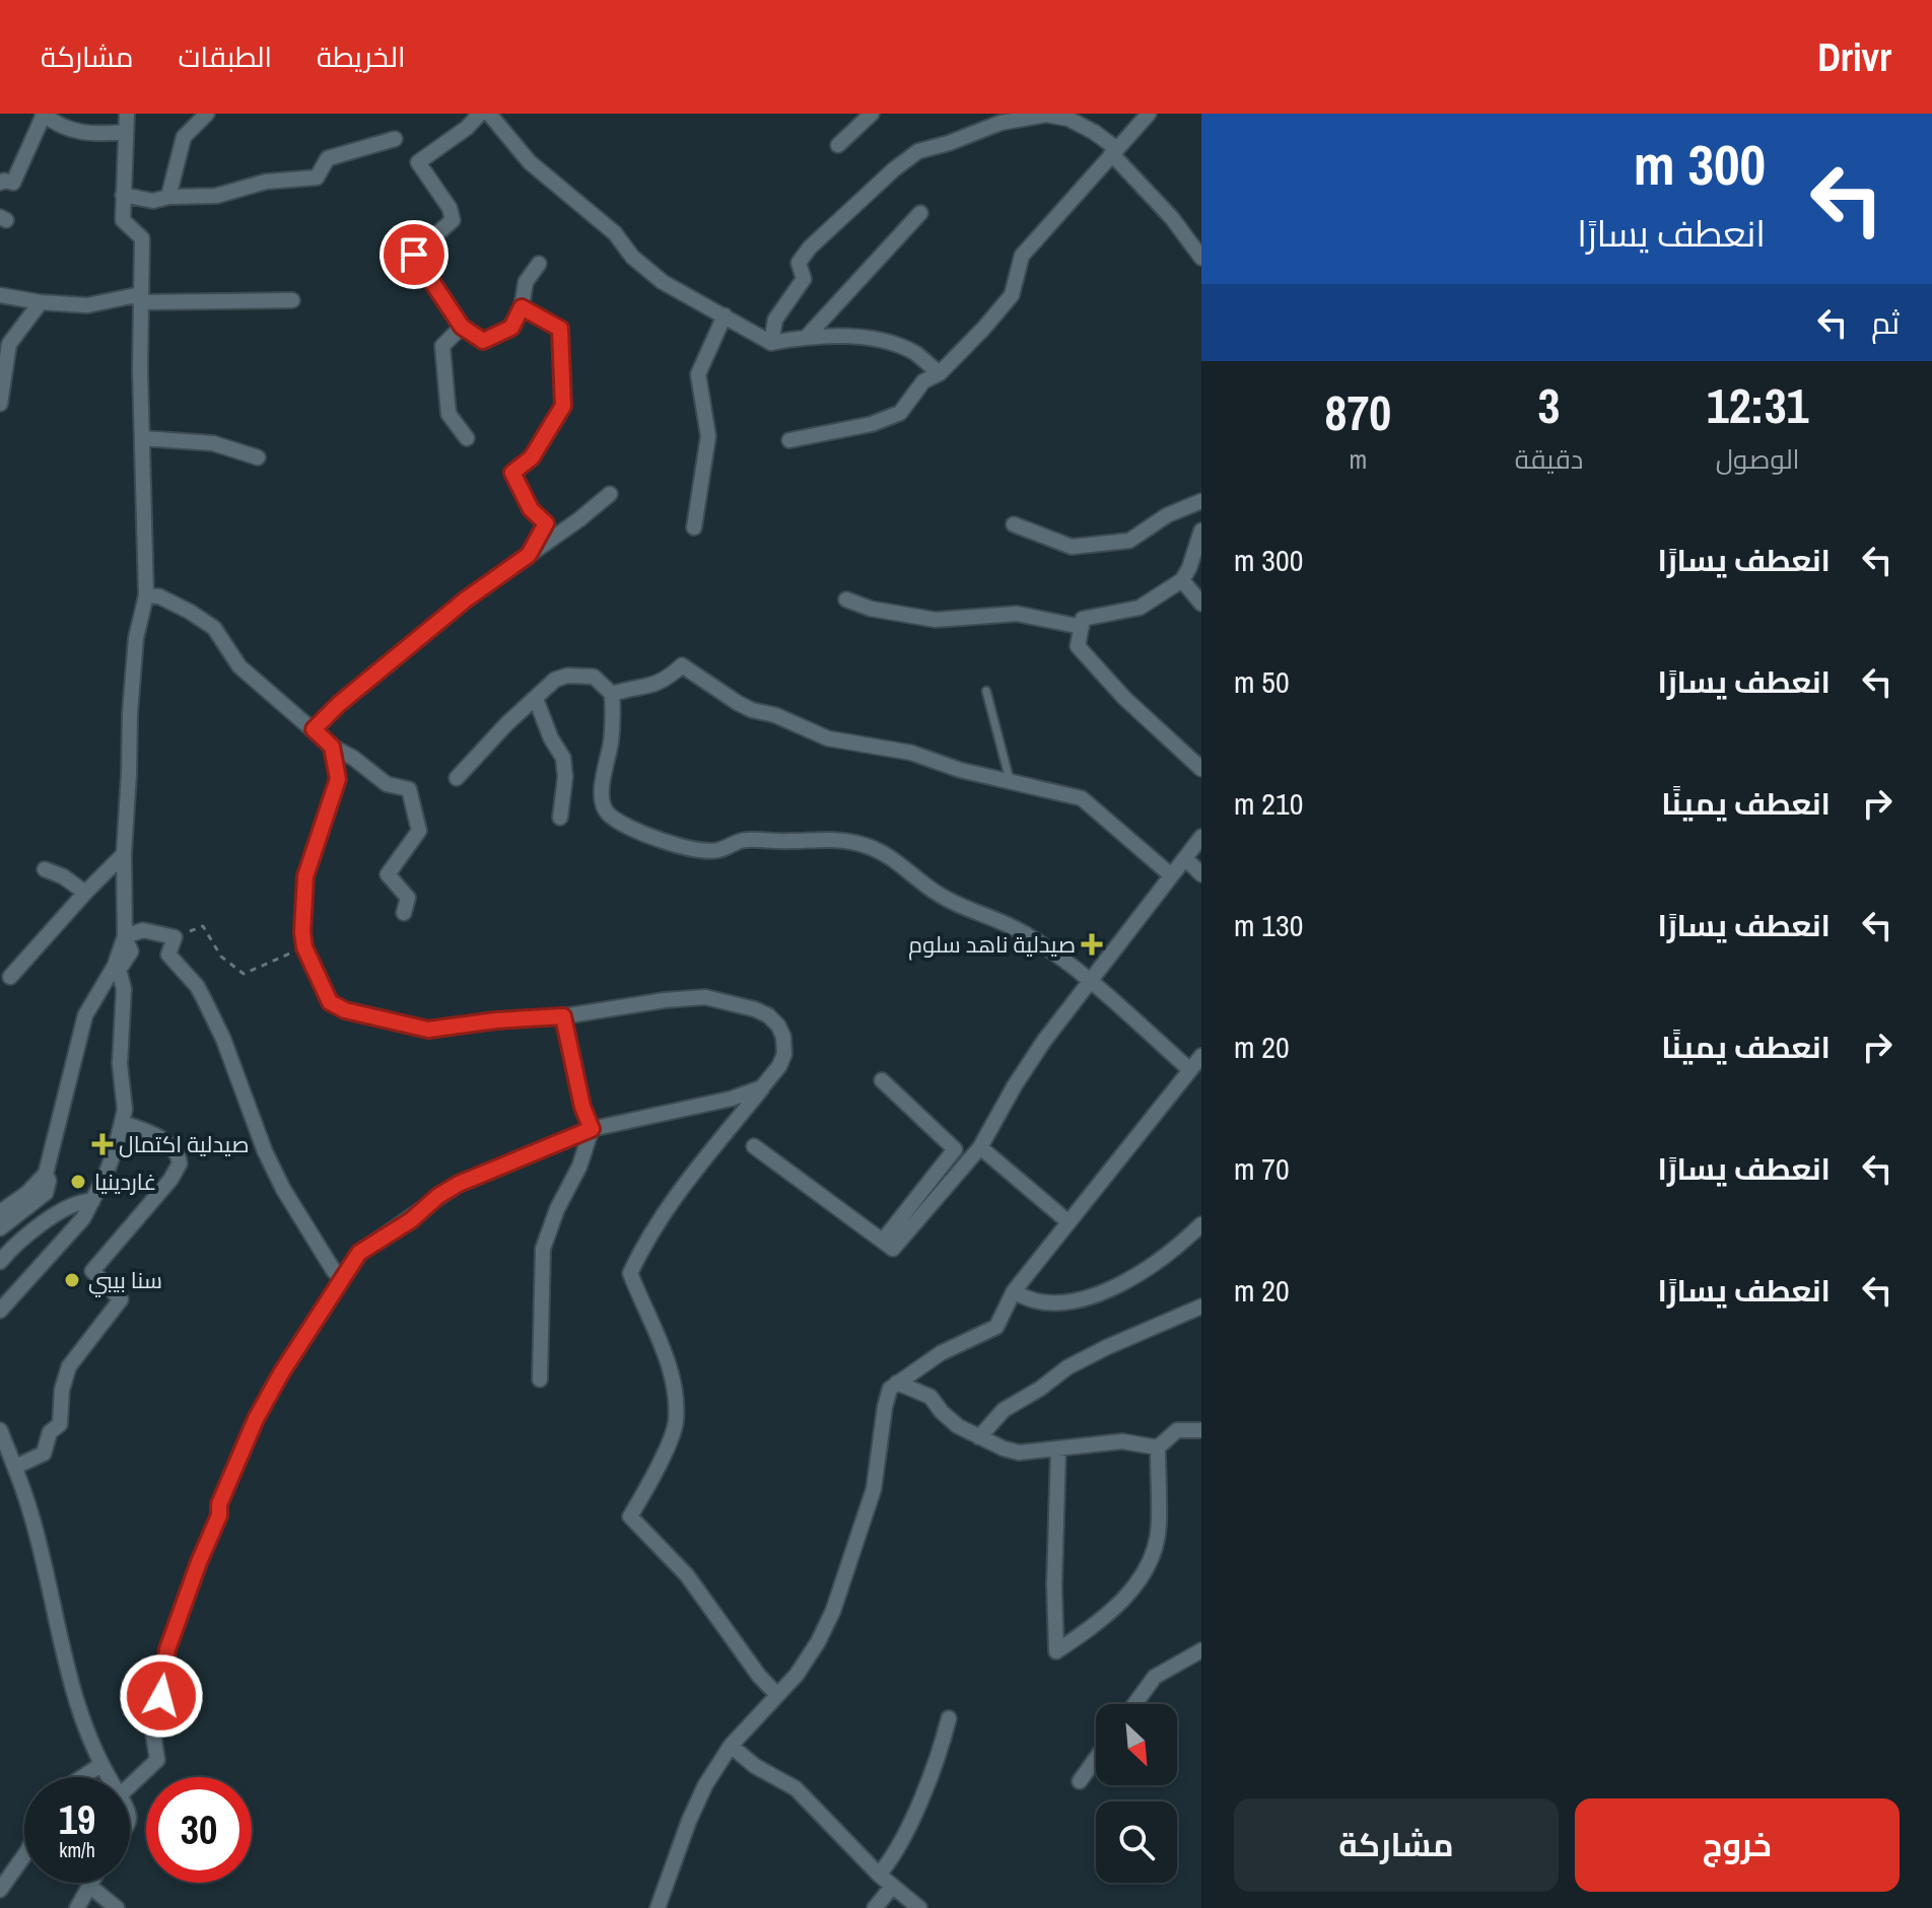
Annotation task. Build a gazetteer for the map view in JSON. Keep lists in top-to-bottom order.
{
  "places": {
    "health": ["صيدلية ناهد سلوم", "صيدلية اكتمال"],
    "other": ["غاردينيا", "سنا بيبي"]
  },
  "north": "bottom right",
  "page": {
    "header": "Drivr",
    "nav": ["الخريطة", "الطبقات", "مشاركة"],
    "turn": ["300 m", "انعطف يسارًا"],
    "then": "ثم",
    "eta": [
      "12:31",
      "الوصول",
      "3",
      "دقيقة",
      "870",
      "m"
    ],
    "list": [
      {
        "name": "انعطف يسارًا",
        "value": "300 m"
      },
      {
        "name": "انعطف يسارًا",
        "value": "50 m"
      },
      {
        "name": "انعطف يمينًا",
        "value": "210 m"
      },
      {
        "name": "انعطف يسارًا",
        "value": "130 m"
      },
      {
        "name": "انعطف يمينًا",
        "value": "20 m"
      },
      {
        "name": "انعطف يسارًا",
        "value": "70 m"
      },
      {
        "name": "انعطف يسارًا",
        "value": "20 m"
      }
    ],
    "speed": "19 km/h",
    "limit": "30",
    "buttons": ["خروج", "مشاركة"]
  }
}
